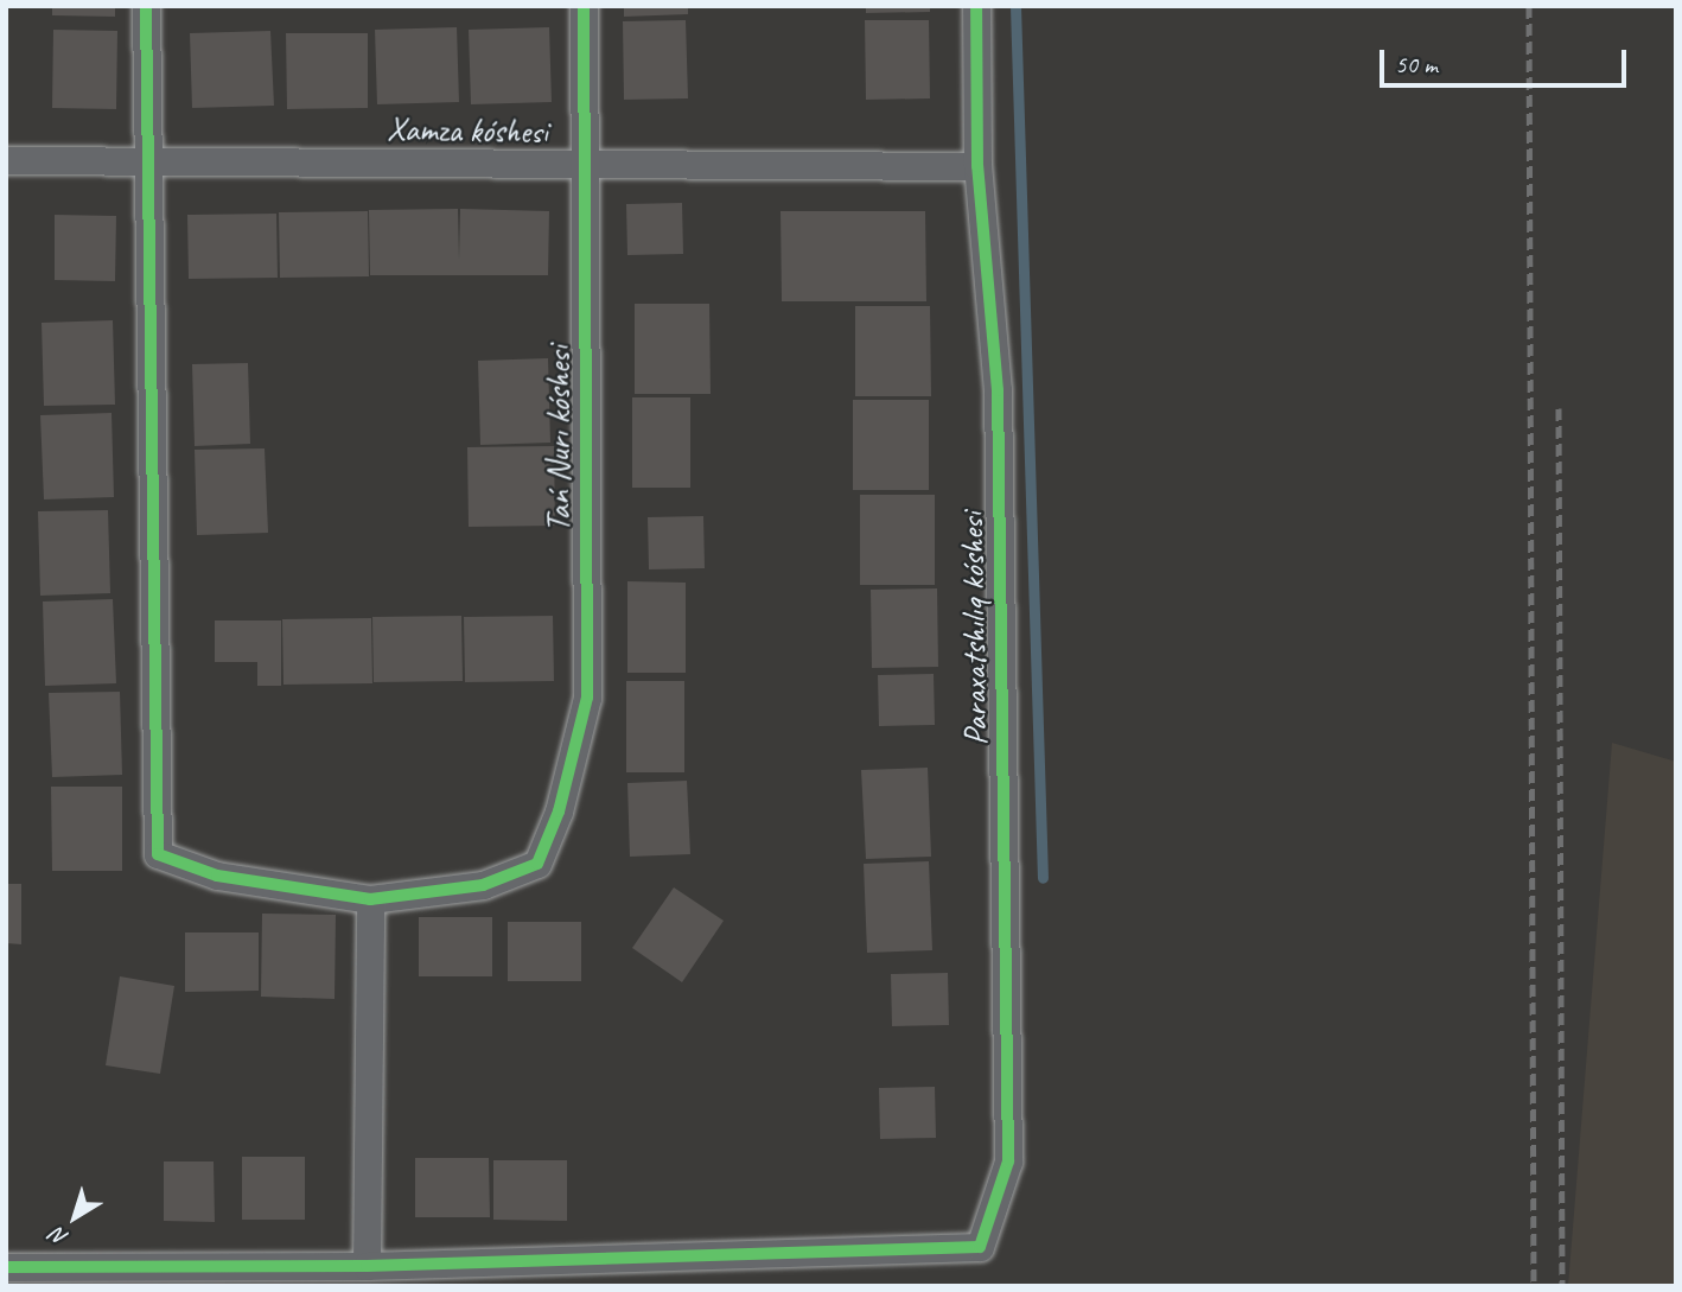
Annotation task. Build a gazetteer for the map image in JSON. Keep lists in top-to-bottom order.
{
  "streets": {
    "street": ["Xamza kóshesi", "Tań Nurı kóshesi", "Paraxatshılıq kóshesi"]
  },
  "crossings": [
    ["Xamza kóshesi", "Tań Nurı kóshesi"],
    ["Xamza kóshesi", "Paraxatshılıq kóshesi"]
  ],
  "scale_bar": "50 m",
  "north": "bottom left"
}
